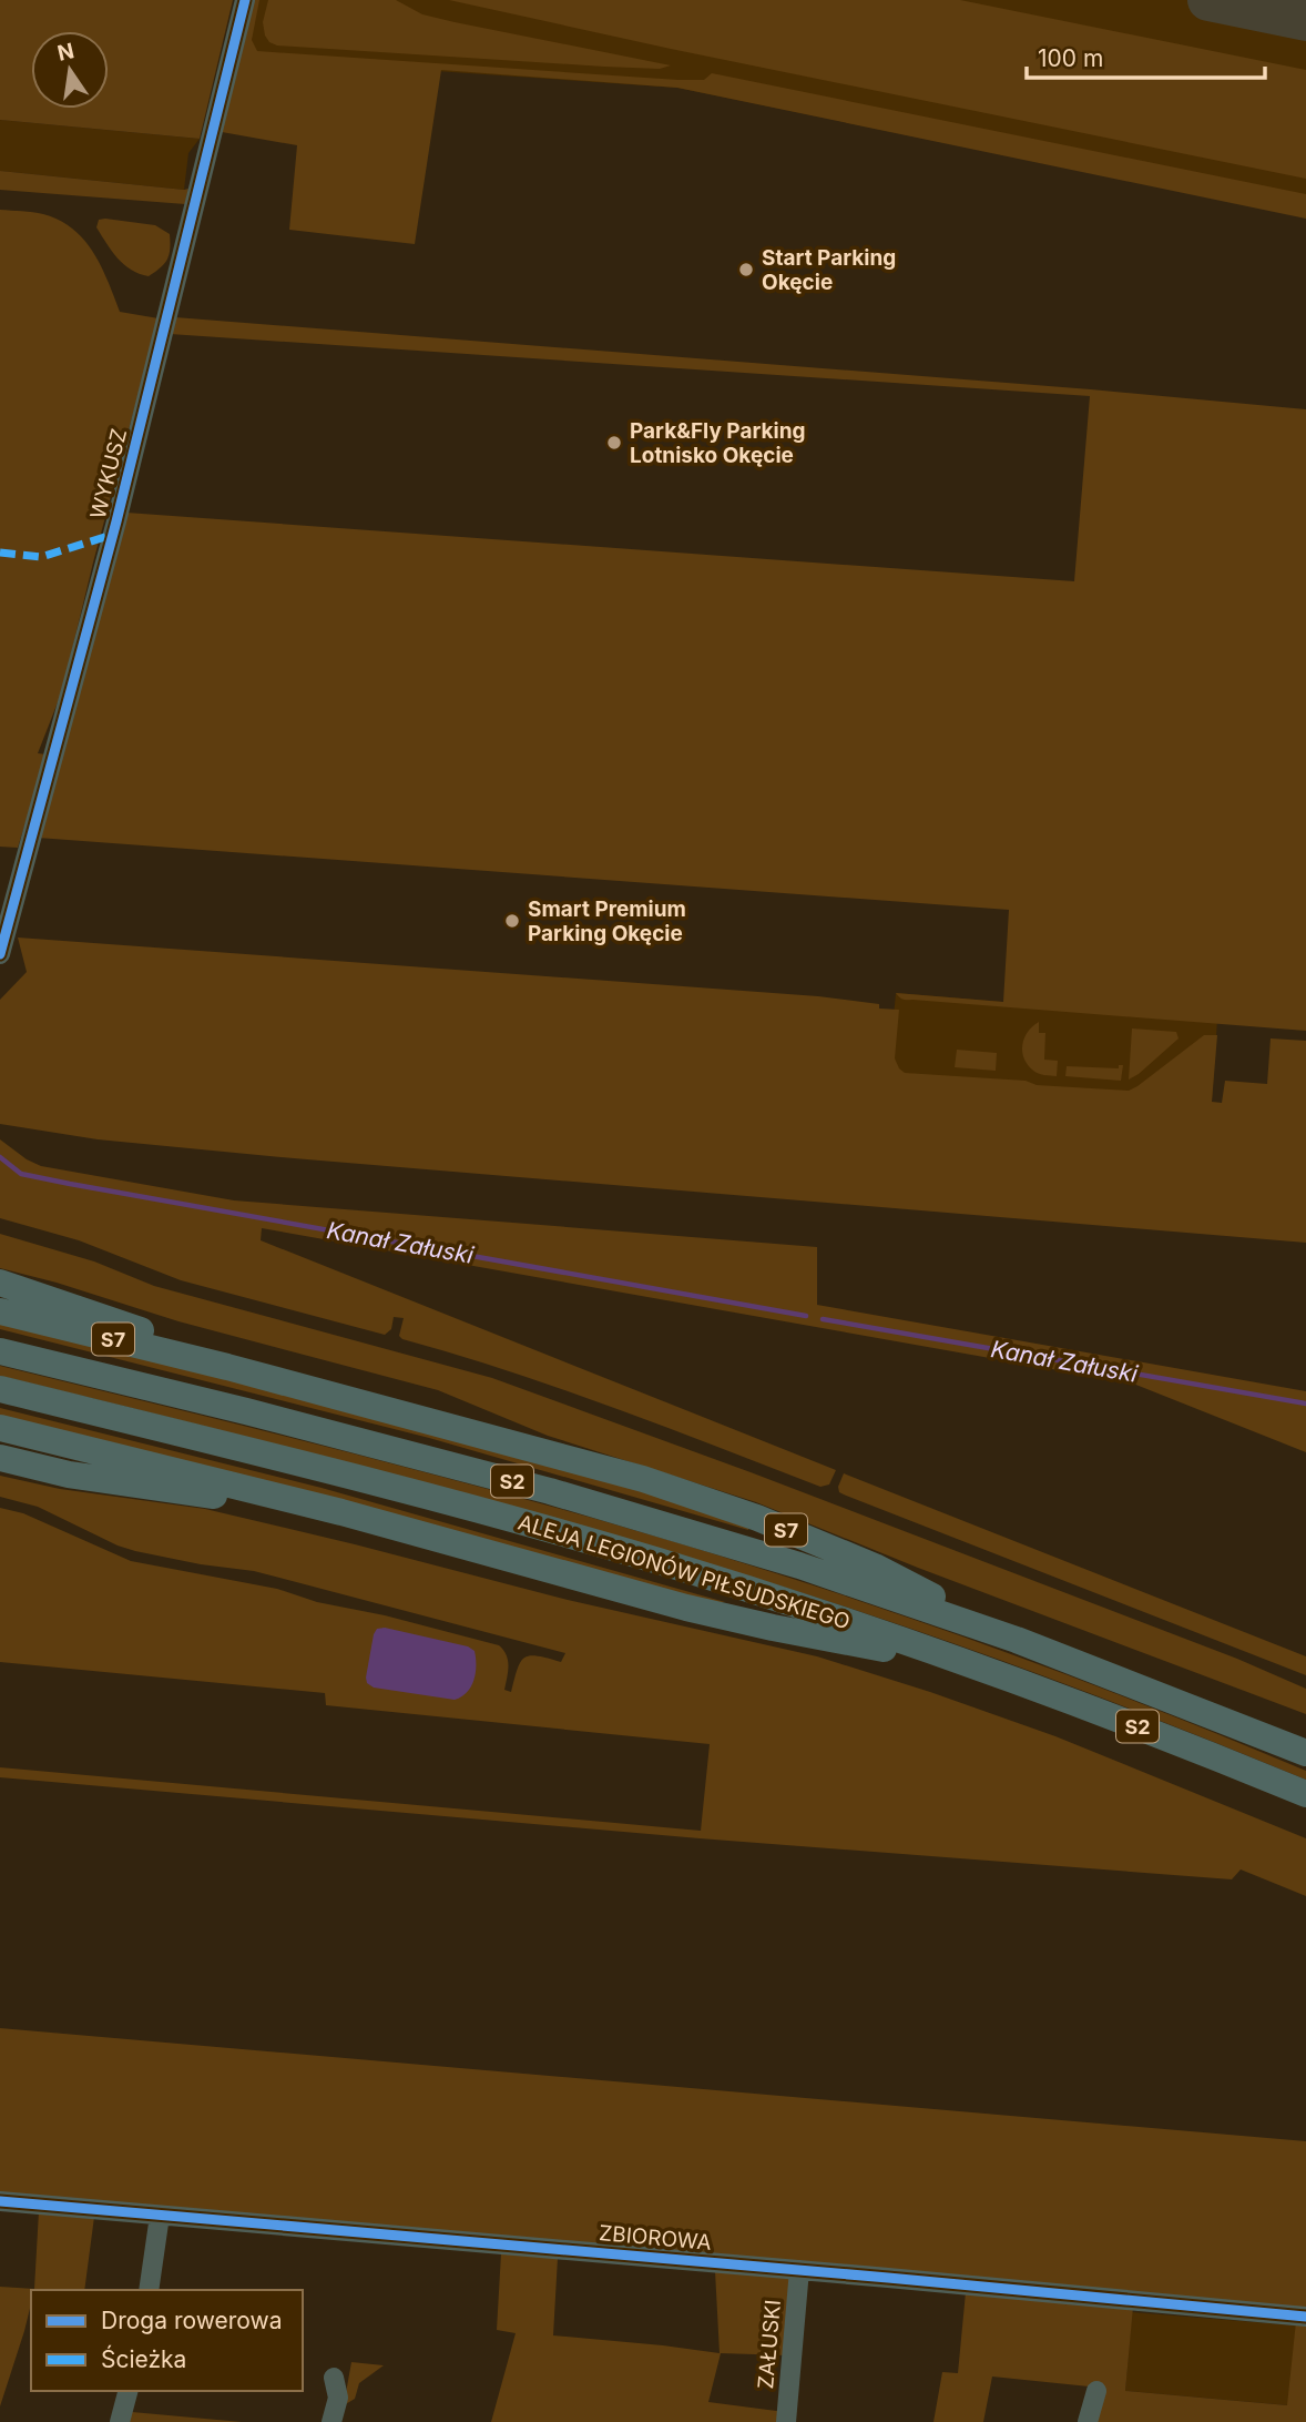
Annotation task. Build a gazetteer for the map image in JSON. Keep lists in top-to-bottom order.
{
  "streets": {
    "highway": ["S7", "S2", "ALEJA LEGIONÓW PIŁSUDSKIEGO"],
    "street": ["WYKUSZ", "ZBIOROWA", "ZAŁUSKI"]
  },
  "crossings": [
    ["S7", "ALEJA LEGIONÓW PIŁSUDSKIEGO"],
    ["ZBIOROWA", "ZAŁUSKI"]
  ],
  "water": ["Kanał Załuski"],
  "places": ["Start Parking Okęcie", "Park&Fly Parking Lotnisko Okęcie", "Smart Premium Parking Okęcie"],
  "legend": ["Droga rowerowa", "Ścieżka"],
  "scale_bar": "100 m",
  "north": "top"
}
